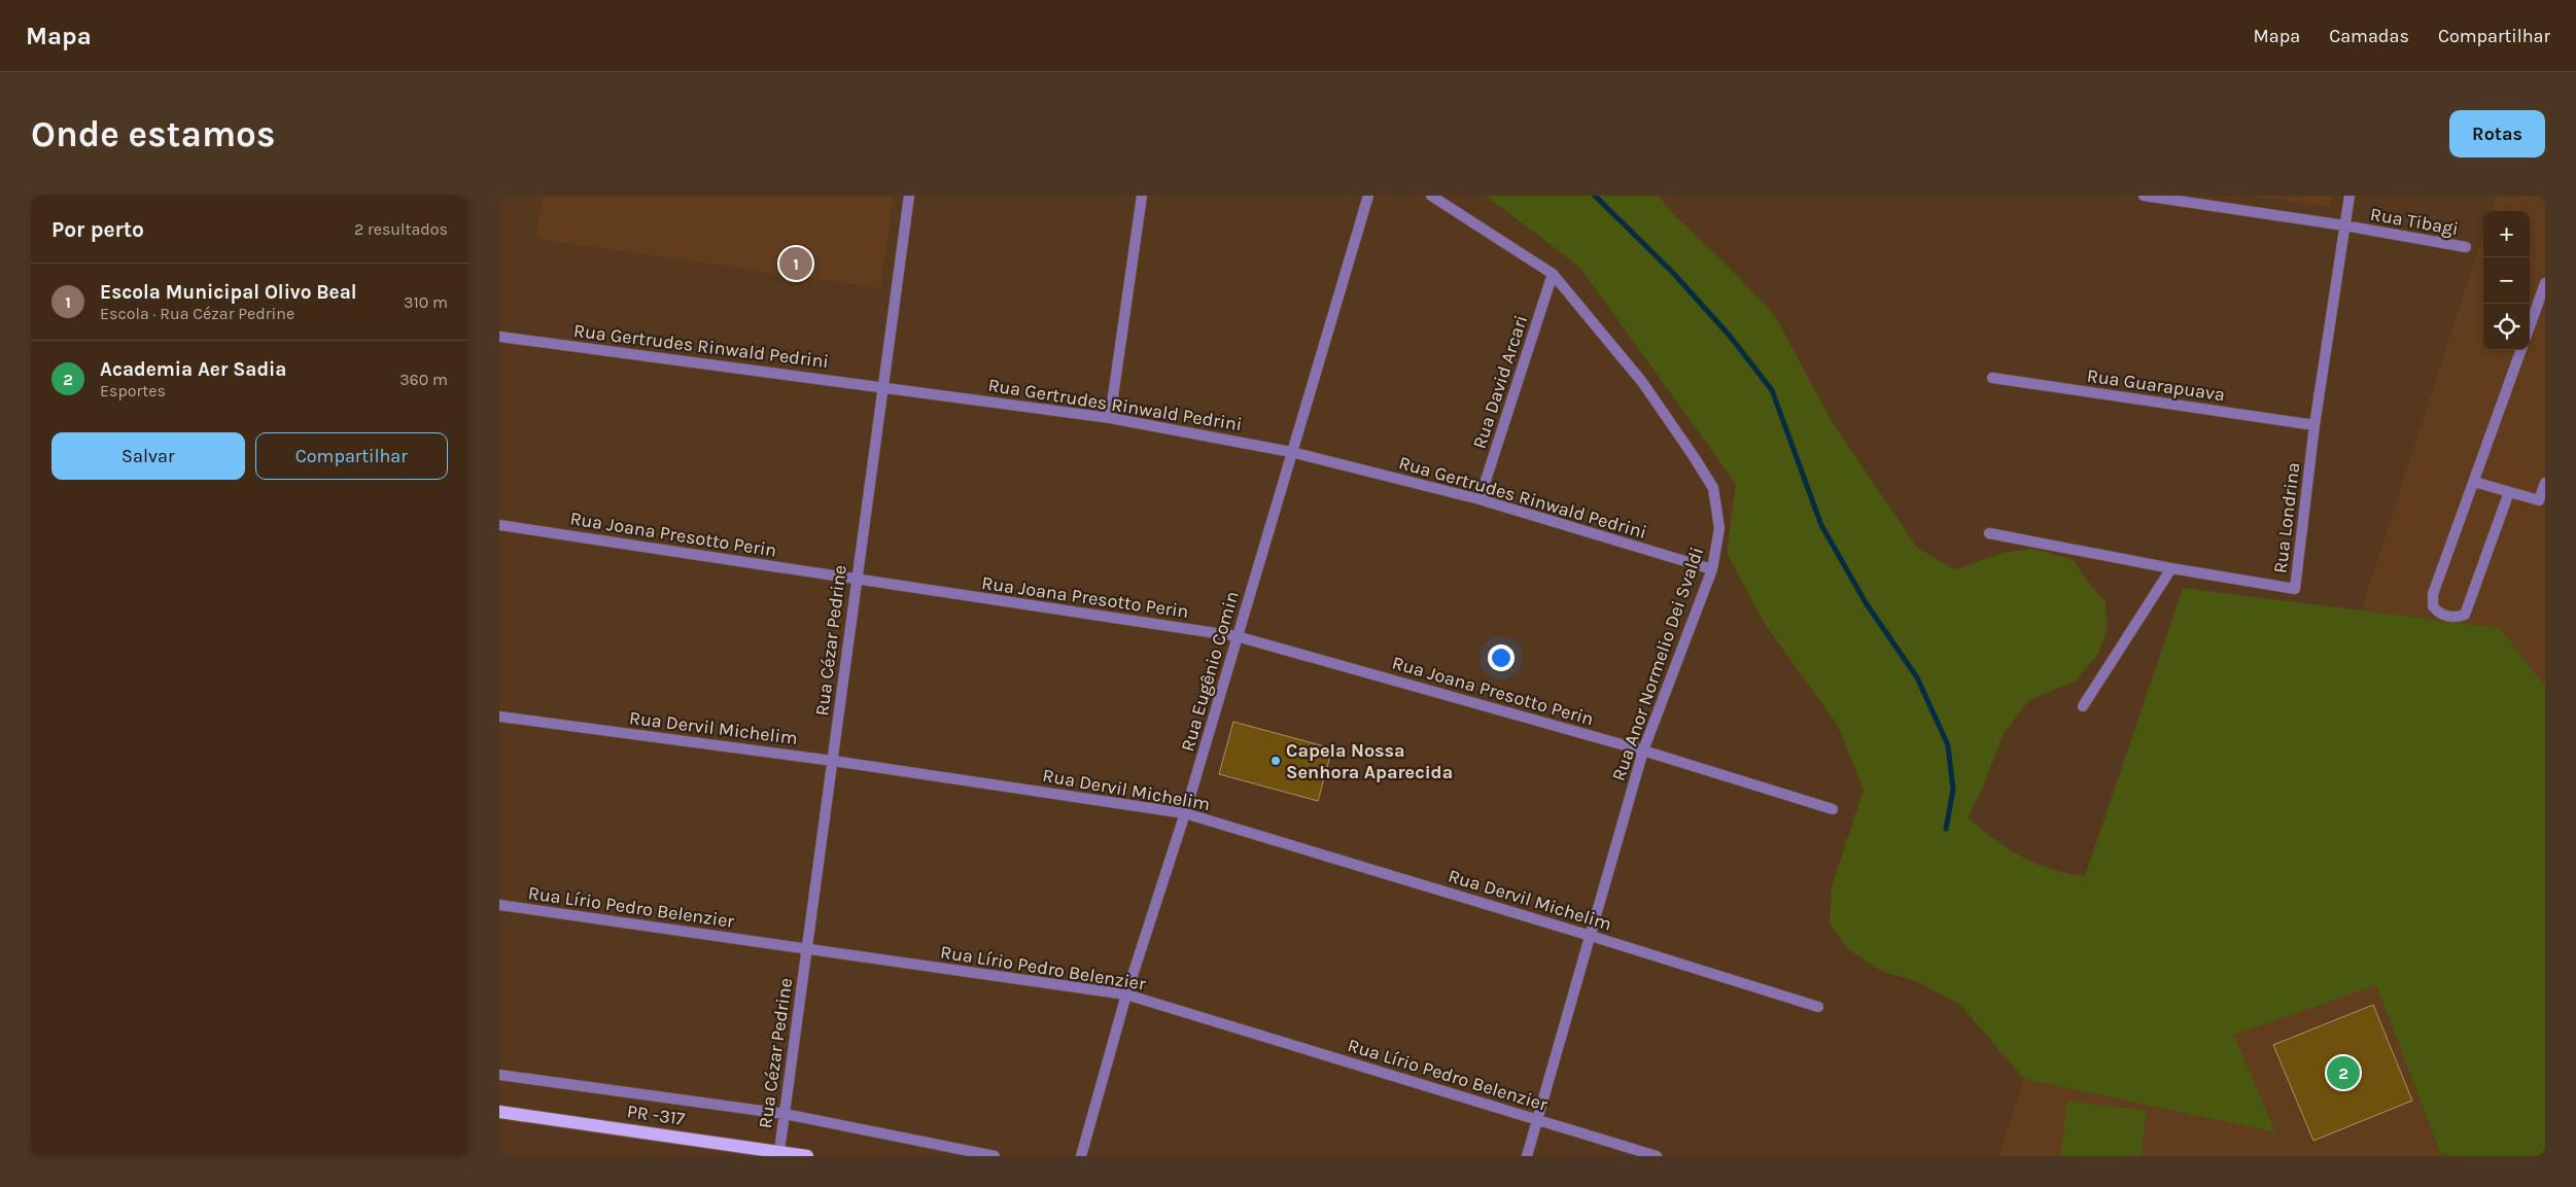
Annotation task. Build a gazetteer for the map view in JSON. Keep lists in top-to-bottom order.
{
  "streets": {
    "main road": ["PR -317"],
    "street": [
      "Rua Tibagi",
      "Rua Gertrudes Rinwald Pedrini",
      "Rua David Arcari",
      "Rua Guarapuava",
      "Rua Londrina",
      "Rua Joana Presotto Perin",
      "Rua Cézar Pedrine",
      "Rua Anor Normelio Dei Svaldi",
      "Rua Eugênio Comin",
      "Rua Dervil Michelim",
      "Rua Lírio Pedro Belenzier"
    ]
  },
  "crossings": [
    ["Rua Tibagi", "Rua Londrina"],
    ["Rua Gertrudes Rinwald Pedrini", "Rua David Arcari"],
    ["Rua Gertrudes Rinwald Pedrini", "Rua Cézar Pedrine"],
    ["Rua Gertrudes Rinwald Pedrini", "Rua Anor Normelio Dei Svaldi"],
    ["Rua Gertrudes Rinwald Pedrini", "Rua Eugênio Comin"],
    ["Rua David Arcari", "Rua Anor Normelio Dei Svaldi"],
    ["Rua Guarapuava", "Rua Londrina"],
    ["Rua Joana Presotto Perin", "Rua Cézar Pedrine"],
    ["Rua Joana Presotto Perin", "Rua Anor Normelio Dei Svaldi"],
    ["Rua Joana Presotto Perin", "Rua Eugênio Comin"],
    ["Rua Cézar Pedrine", "Rua Dervil Michelim"],
    ["Rua Cézar Pedrine", "Rua Lírio Pedro Belenzier"],
    ["Rua Cézar Pedrine", "PR -317"],
    ["Rua Anor Normelio Dei Svaldi", "Rua Dervil Michelim"],
    ["Rua Anor Normelio Dei Svaldi", "Rua Lírio Pedro Belenzier"],
    ["Rua Eugênio Comin", "Rua Dervil Michelim"],
    ["Rua Eugênio Comin", "Rua Lírio Pedro Belenzier"]
  ],
  "places": ["Capela Nossa Senhora Aparecida"],
  "page": {
    "header": "Mapa",
    "nav": ["Mapa", "Camadas", "Compartilhar"],
    "buttons": [
      "Rotas",
      ["Salvar", "Compartilhar"]
    ],
    "title": "Onde estamos",
    "heading": ["Por perto", "2 resultados"],
    "map_buttons": ["+", "−"],
    "pins": ["1", "2"],
    "list": [
      {
        "mark": "1",
        "name": "Escola Municipal Olivo Beal",
        "note": "Escola · Rua Cézar Pedrine",
        "value": "310 m"
      },
      {
        "mark": "2",
        "name": "Academia Aer Sadia",
        "note": "Esportes",
        "value": "360 m"
      }
    ]
  }
}
